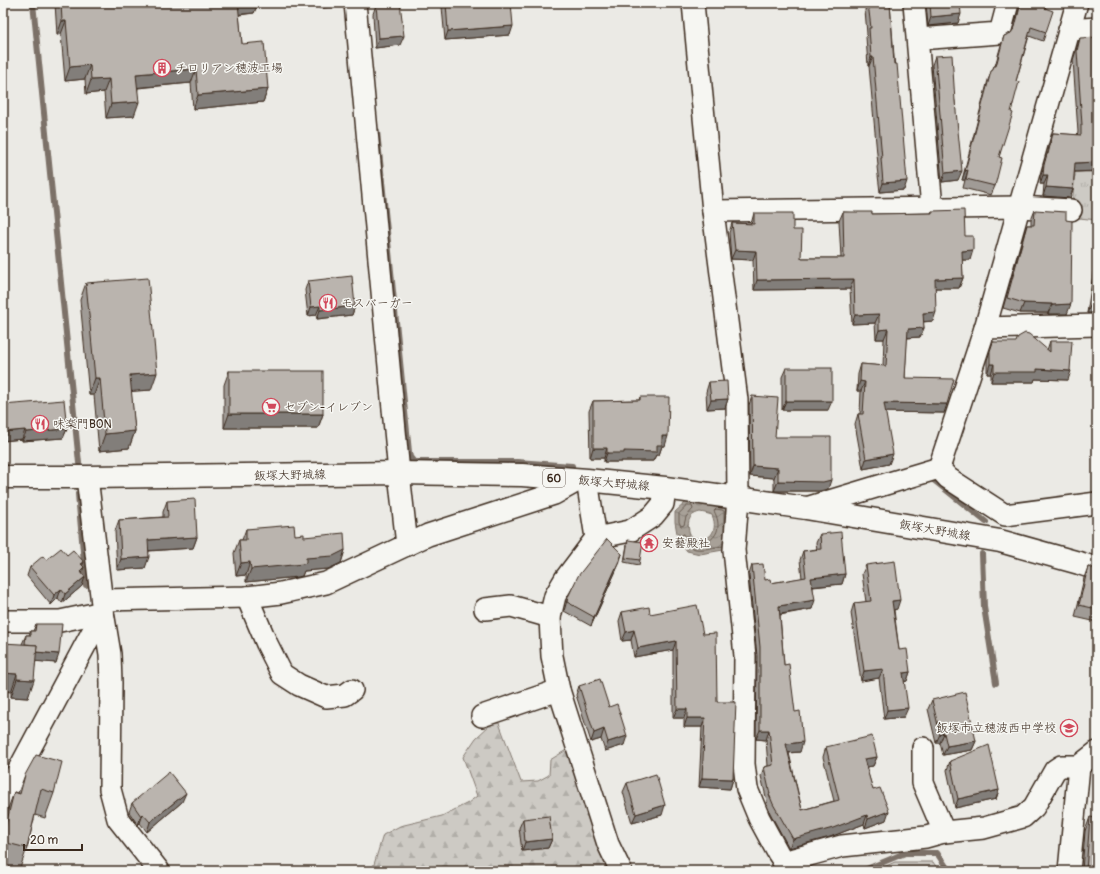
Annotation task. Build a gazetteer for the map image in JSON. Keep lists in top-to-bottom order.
{
  "streets": {
    "main road": ["飯塚大野城線", "60"]
  },
  "places": {
    "building": ["チロリアン穂波工場"],
    "restaurant": ["モスバーガー", "味楽門BON"],
    "supermarket": ["セブン-イレブン"],
    "temple": ["安藝殿社"],
    "school or university": ["飯塚市立穂波西中学校"]
  },
  "scale_bar": "20 m"
}
